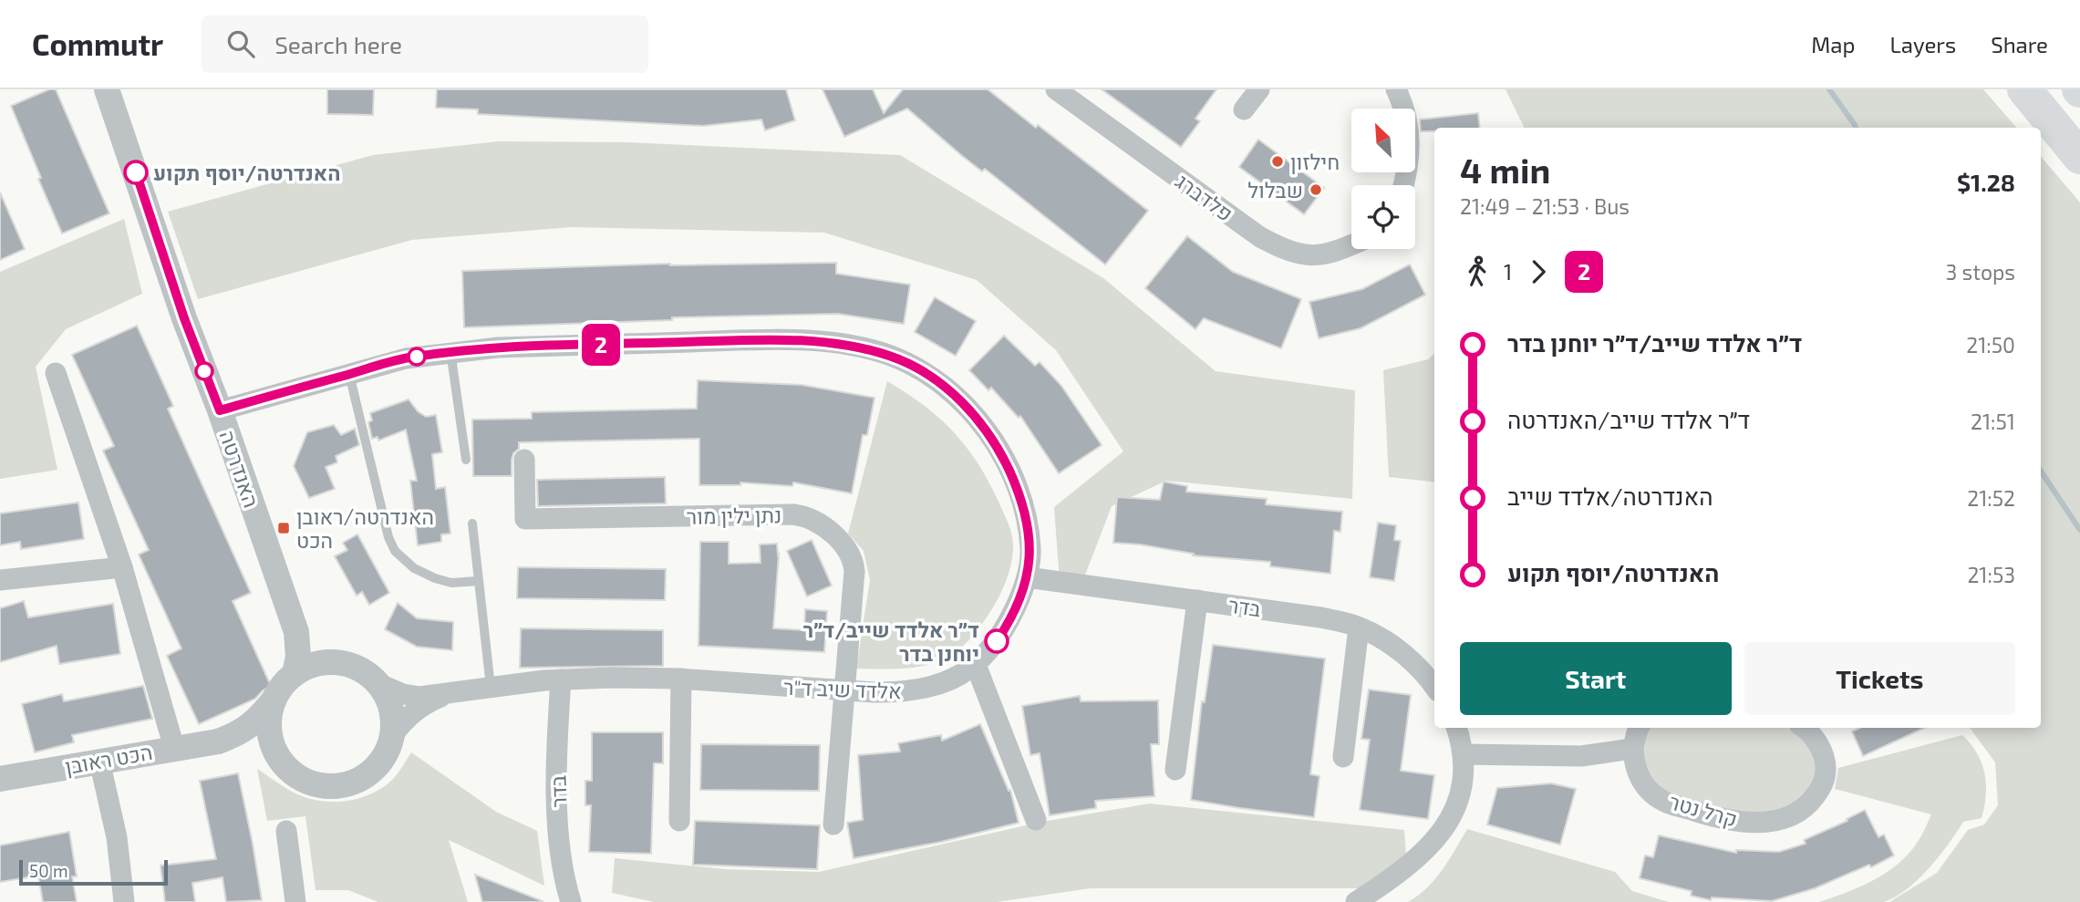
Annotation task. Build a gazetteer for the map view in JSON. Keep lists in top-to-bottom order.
{
  "streets": {
    "street": [
      "פלדברג",
      "האנדרטה",
      "נתן ילין מור",
      "בדר",
      "אלדד שיב ד\"ר",
      "הכט ראובן",
      "קרל נטר"
    ]
  },
  "crossings": [
    ["האנדרטה", "אלדד שיב ד\"ר"],
    ["האנדרטה", "הכט ראובן"],
    ["נתן ילין מור", "אלדד שיב ד\"ר"],
    ["בדר", "אלדד שיב ד\"ר"]
  ],
  "places": {
    "other": [
      "חילזון",
      "האנדרטה/יוסף תקוע",
      "שבלול",
      "ד״ר אלדד שייב/ד״ר יוחנן בדר"
    ],
    "transit": ["האנדרטה/ראובן הכט"]
  },
  "lines": ["bus line 2"],
  "scale_bar": "50 m",
  "north": "top left",
  "page": {
    "header": "Commutr",
    "search": "Search here",
    "nav": ["Map", "Layers", "Share"],
    "on_map": "2",
    "heading": ["4 min", "21:49 – 21:53 · Bus", "$1.28"],
    "legs": ["1", "2", "3 stops"],
    "list": [
      {
        "name": "ד״ר אלדד שייב/ד״ר יוחנן בדר",
        "value": "21:50"
      },
      {
        "name": "ד״ר אלדד שייב/האנדרטה",
        "value": "21:51"
      },
      {
        "name": "האנדרטה/אלדד שייב",
        "value": "21:52"
      },
      {
        "name": "האנדרטה/יוסף תקוע",
        "value": "21:53"
      }
    ],
    "buttons": ["Start", "Tickets"],
    "scale": "50 m"
  }
}
